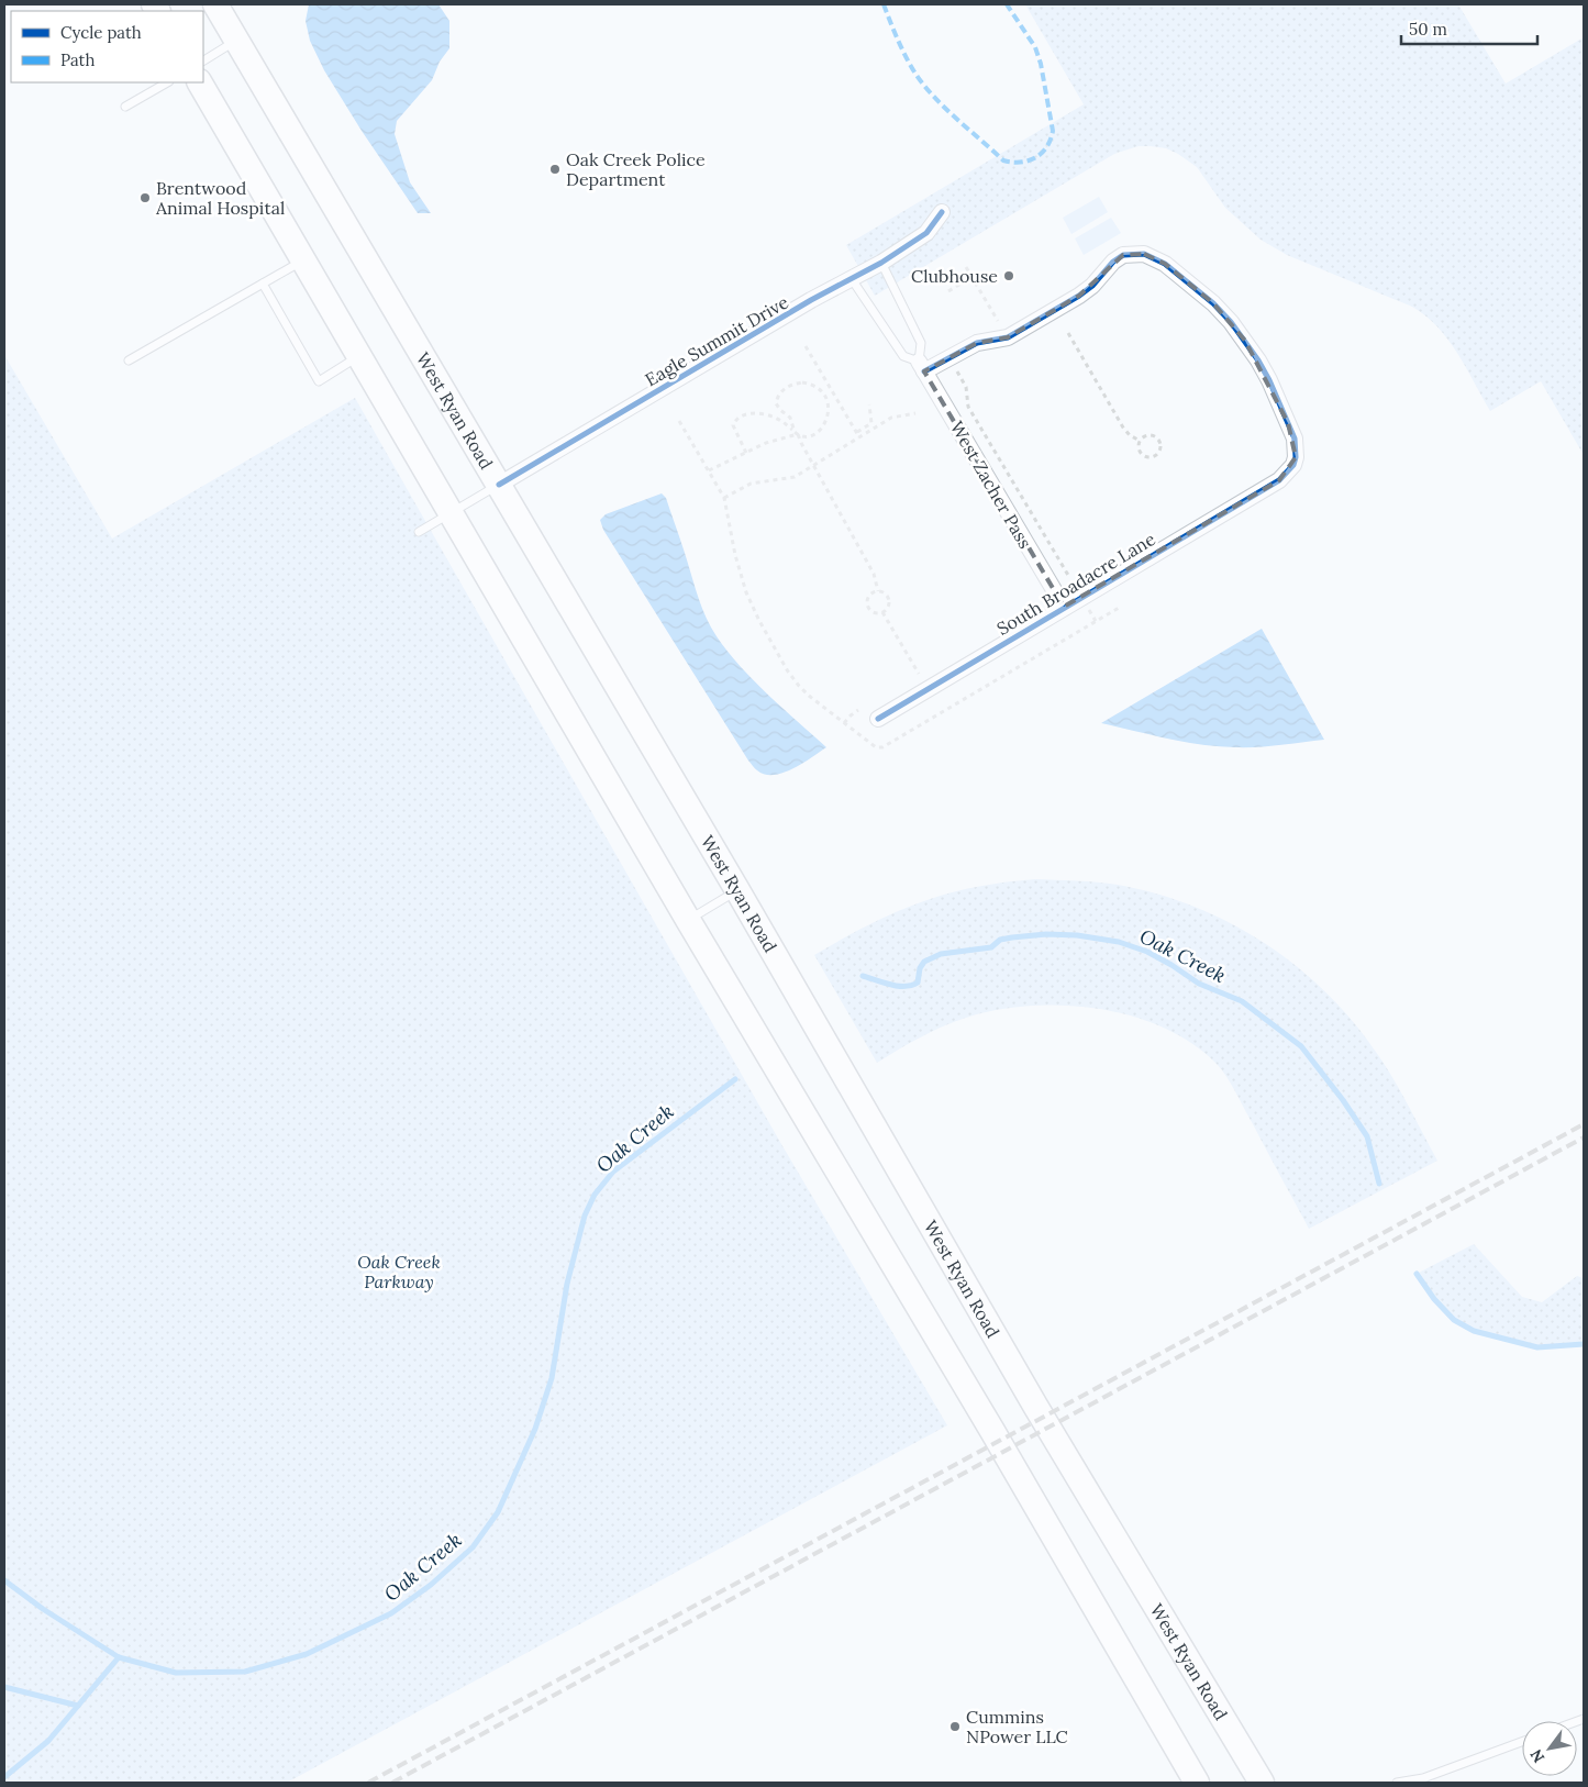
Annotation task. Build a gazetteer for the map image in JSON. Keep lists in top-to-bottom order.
{
  "streets": {
    "main road": ["West Ryan Road"],
    "street": ["Eagle Summit Drive", "West Zacher Pass", "South Broadacre Lane"]
  },
  "crossings": [
    ["Eagle Summit Drive", "West Ryan Road"],
    ["Eagle Summit Drive", "West Zacher Pass"],
    ["West Zacher Pass", "South Broadacre Lane"]
  ],
  "water": ["Oak Creek"],
  "parks": ["Oak Creek Parkway"],
  "places": [
    "Oak Creek Police Department",
    "Brentwood Animal Hospital",
    "Clubhouse",
    "Cummins NPower LLC"
  ],
  "legend": ["Cycle path", "Path"],
  "scale_bar": "50 m",
  "north": "bottom left"
}
